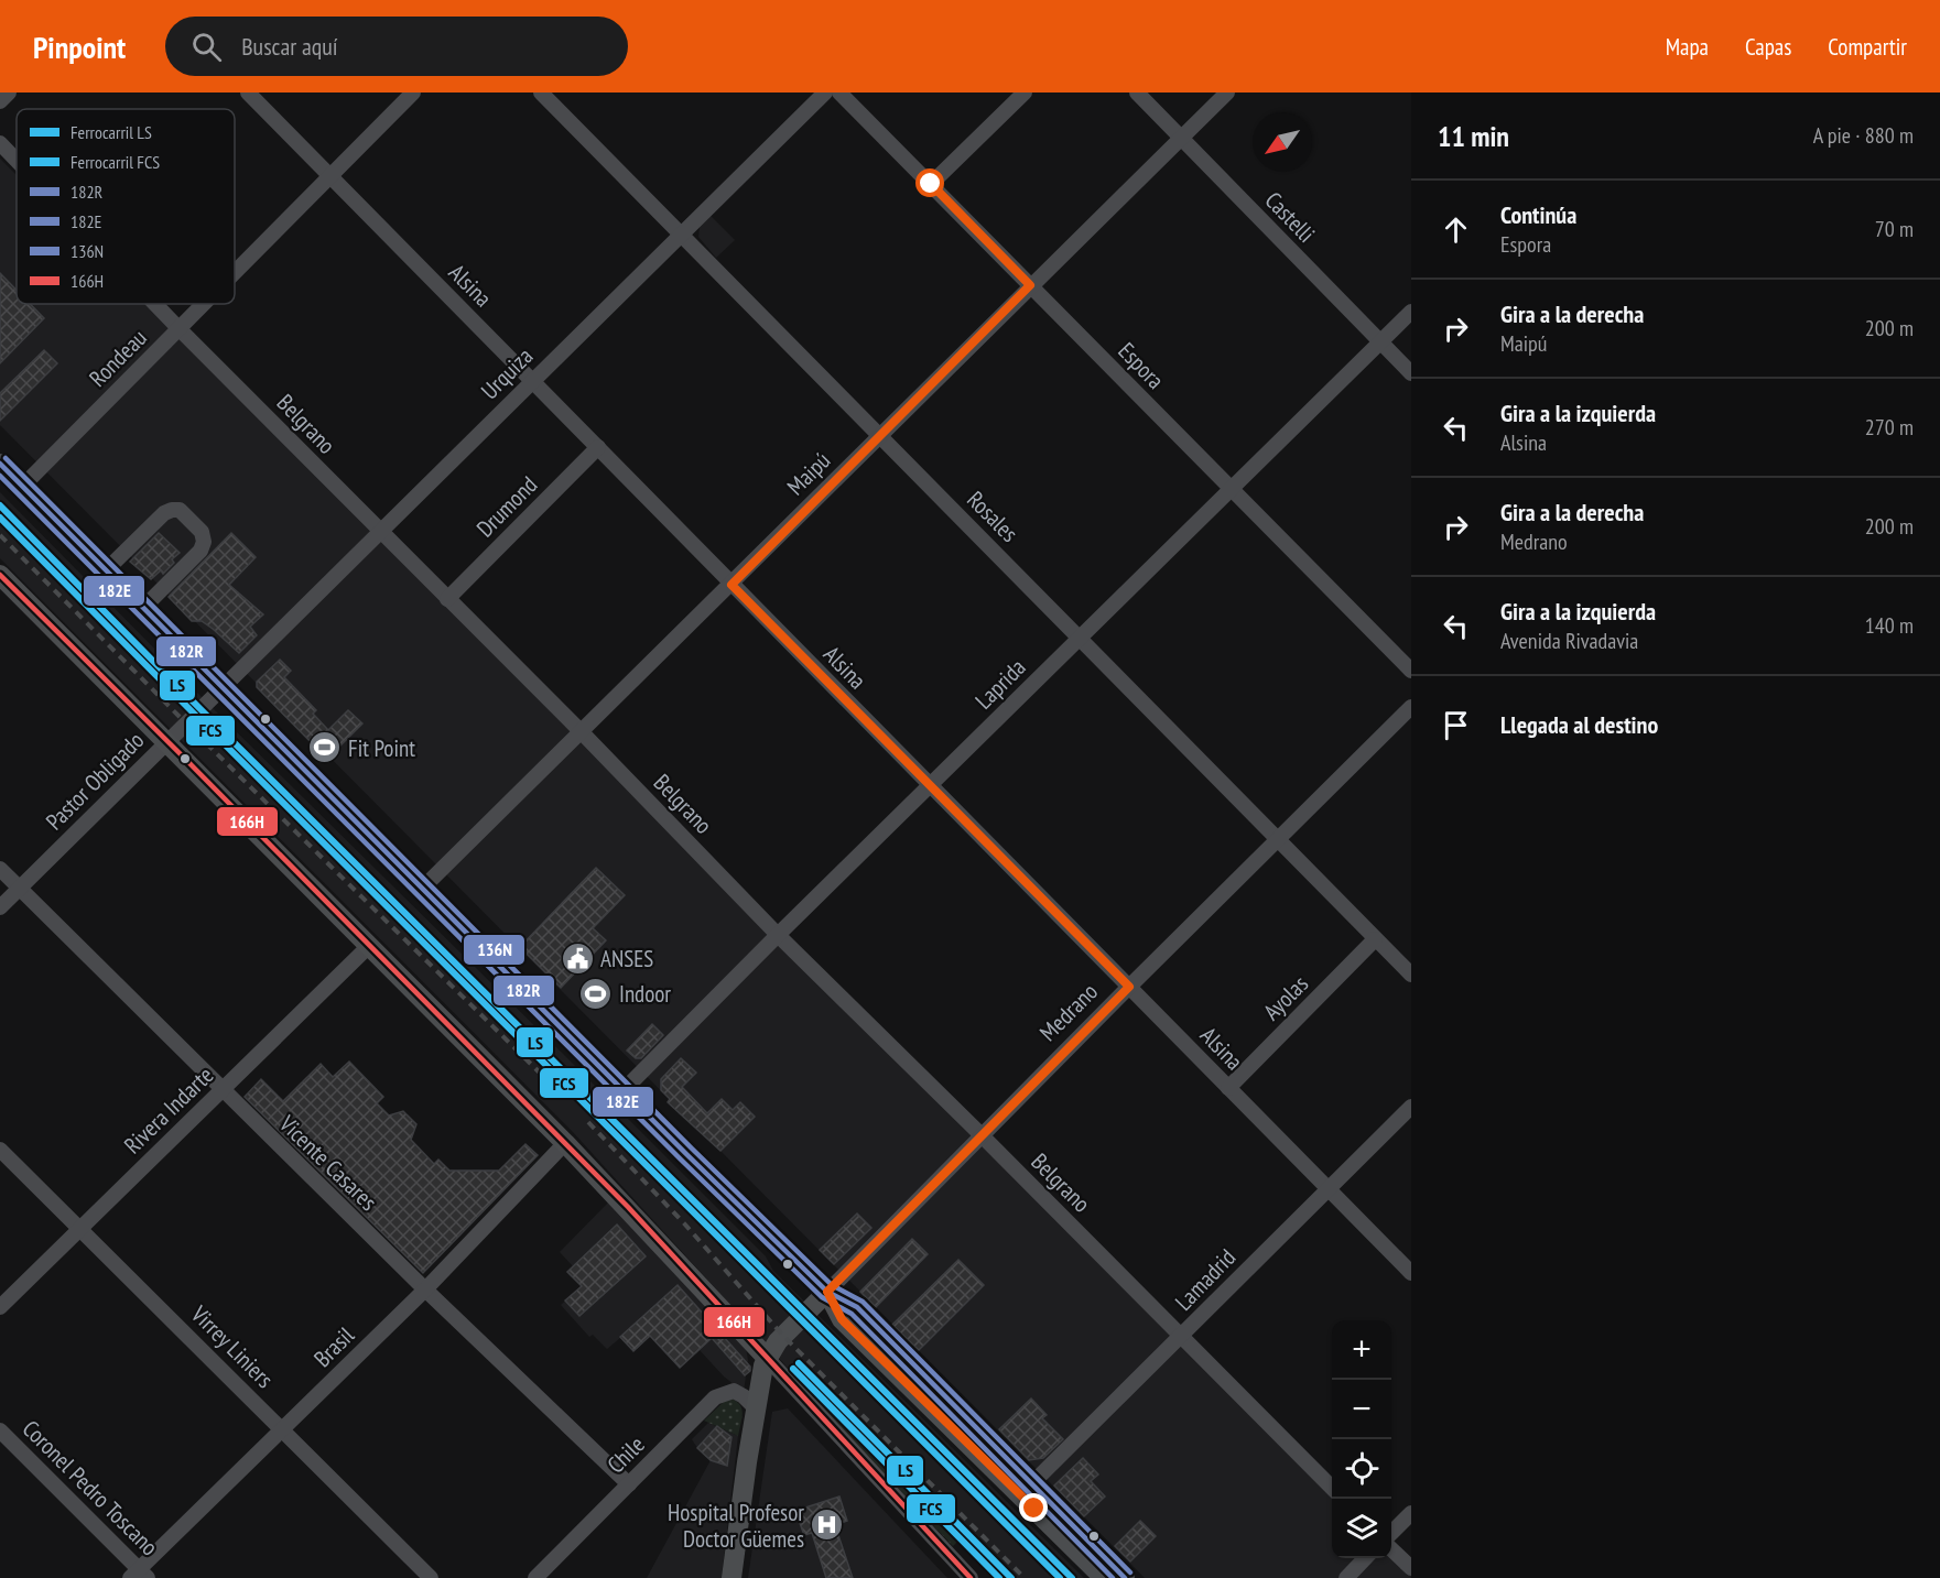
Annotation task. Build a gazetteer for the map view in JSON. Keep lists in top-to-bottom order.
{
  "streets": {
    "main road": ["Medrano"],
    "street": [
      "Castelli",
      "Alsina",
      "Rondeau",
      "Espora",
      "Urquiza",
      "Belgrano",
      "Maipú",
      "Drumond",
      "Rosales",
      "Laprida",
      "Pastor Obligado",
      "Ayolas",
      "Rivera Indarte",
      "Vicente Casares",
      "Lamadrid",
      "Virrey Liniers",
      "Brasil",
      "Chile",
      "Coronel Pedro Toscano"
    ]
  },
  "crossings": [
    ["Castelli", "Maipú"],
    ["Castelli", "Laprida"],
    ["Alsina", "Rondeau"],
    ["Alsina", "Urquiza"],
    ["Alsina", "Maipú"],
    ["Alsina", "Drumond"],
    ["Alsina", "Laprida"],
    ["Alsina", "Ayolas"],
    ["Alsina", "Medrano"],
    ["Alsina", "Lamadrid"],
    ["Rondeau", "Belgrano"],
    ["Espora", "Maipú"],
    ["Espora", "Laprida"],
    ["Urquiza", "Belgrano"],
    ["Urquiza", "Rosales"],
    ["Urquiza", "Pastor Obligado"],
    ["Belgrano", "Maipú"],
    ["Belgrano", "Drumond"],
    ["Belgrano", "Laprida"],
    ["Belgrano", "Medrano"],
    ["Belgrano", "Lamadrid"],
    ["Maipú", "Rosales"],
    ["Rosales", "Laprida"],
    ["Rosales", "Ayolas"],
    ["Rosales", "Medrano"],
    ["Pastor Obligado", "Vicente Casares"],
    ["Rivera Indarte", "Vicente Casares"],
    ["Rivera Indarte", "Virrey Liniers"],
    ["Vicente Casares", "Brasil"],
    ["Vicente Casares", "Chile"],
    ["Virrey Liniers", "Brasil"],
    ["Brasil", "Coronel Pedro Toscano"]
  ],
  "places": {
    "sports": ["Fit Point", "Indoor"],
    "public building": ["ANSES"],
    "hospital": ["Hospital Profesor Doctor Güemes"]
  },
  "lines": [
    "transit line 136N",
    "transit line 182R",
    "transit line 182E",
    "rail line LS",
    "rail line FCS",
    "transit line 166H"
  ],
  "legend": [
    "Ferrocarril LS",
    "Ferrocarril FCS",
    "182R",
    "182E",
    "136N",
    "166H"
  ],
  "north": "bottom left",
  "page": {
    "header": "Pinpoint",
    "search": "Buscar aquí",
    "nav": ["Mapa", "Capas", "Compartir"],
    "heading": ["11 min", "A pie · 880 m"],
    "list": [
      ["Continúa", "Espora", "70 m"],
      ["Gira a la derecha", "Maipú", "200 m"],
      ["Gira a la izquierda", "Alsina", "270 m"],
      ["Gira a la derecha", "Medrano", "200 m"],
      ["Gira a la izquierda", "Avenida Rivadavia", "140 m"],
      "Llegada al destino"
    ],
    "map_buttons": ["+", "−"]
  }
}
